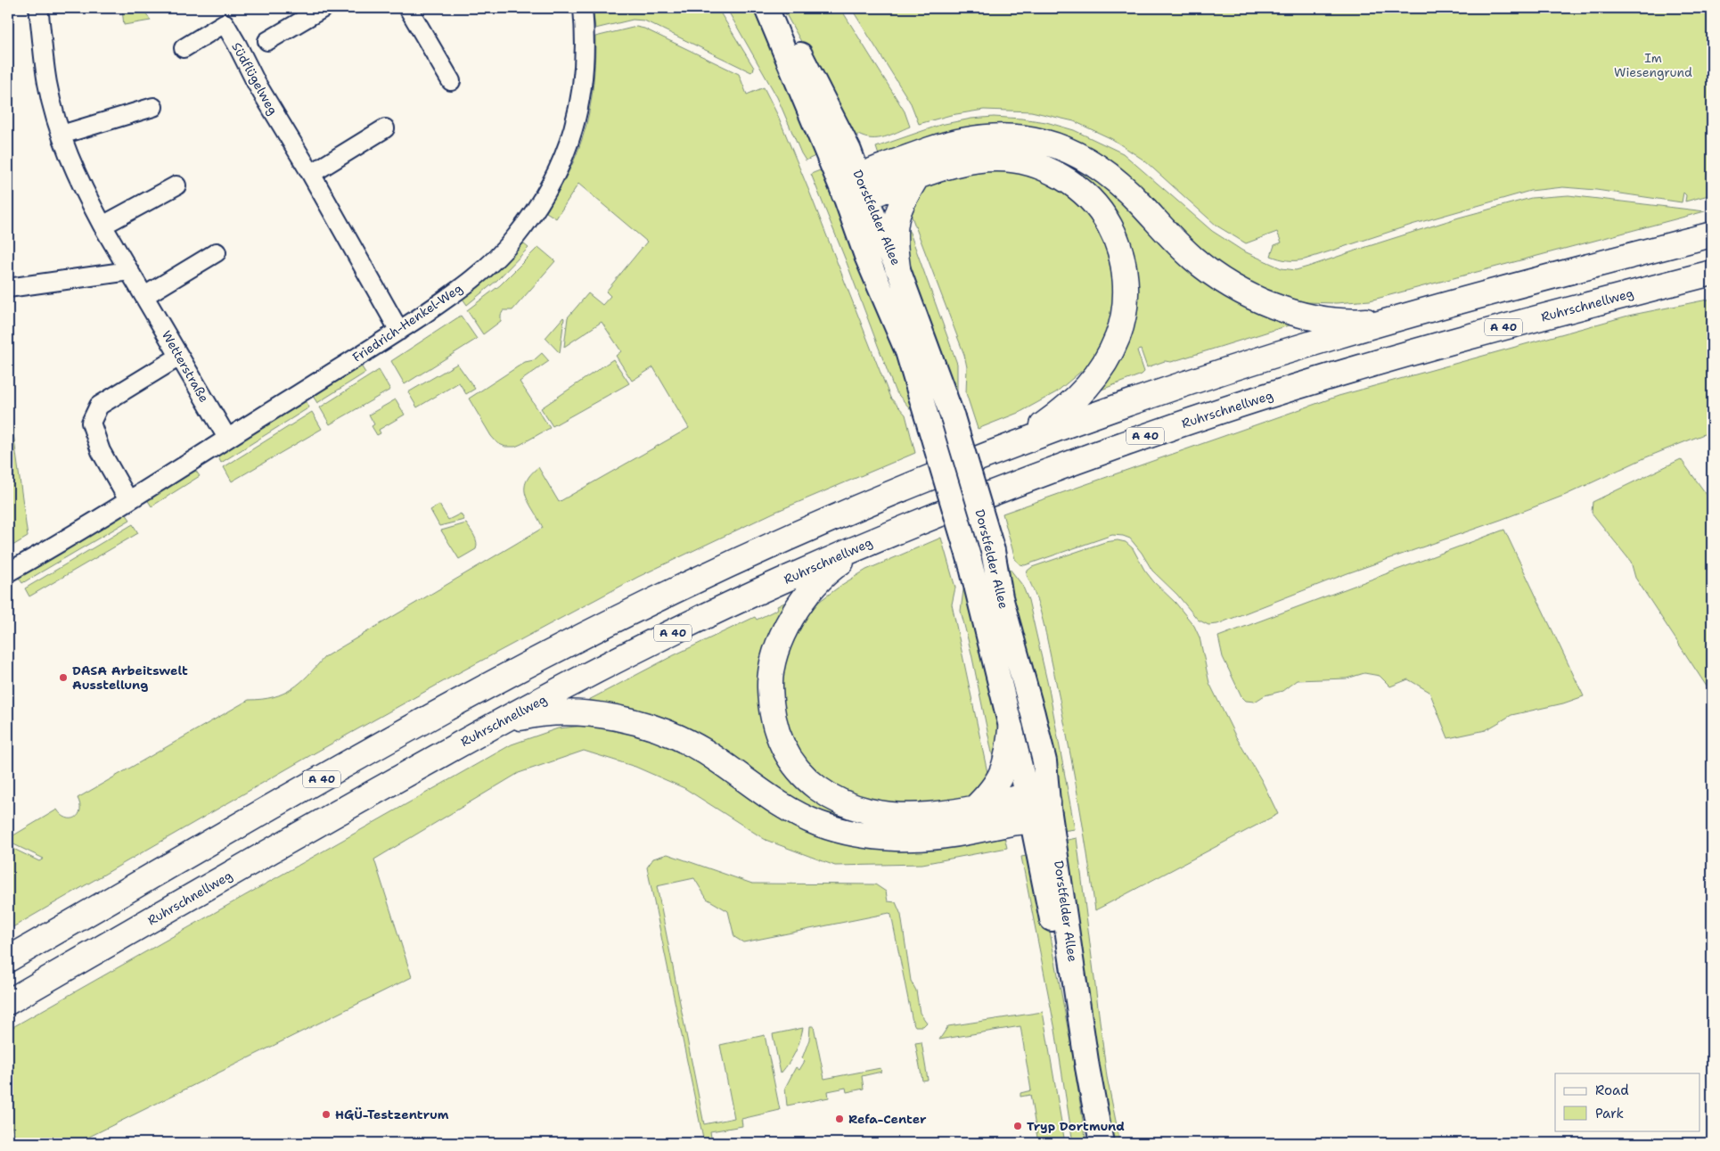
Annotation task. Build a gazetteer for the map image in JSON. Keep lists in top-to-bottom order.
{
  "streets": {
    "highway": ["Ruhrschnellweg", "A 40"],
    "main road": ["Dorstfelder Allee"],
    "street": ["Südflügelweg", "Friedrich-Henkel-Weg", "Wetterstraße"]
  },
  "crossings": [
    ["Südflügelweg", "Friedrich-Henkel-Weg"],
    ["Friedrich-Henkel-Weg", "Wetterstraße"]
  ],
  "parks": ["Im Wiesengrund"],
  "places": [
    "DASA Arbeitswelt Ausstellung",
    "HGÜ-Testzentrum",
    "Refa-Center",
    "Tryp Dortmund"
  ],
  "legend": ["Road", "Park"]
}
